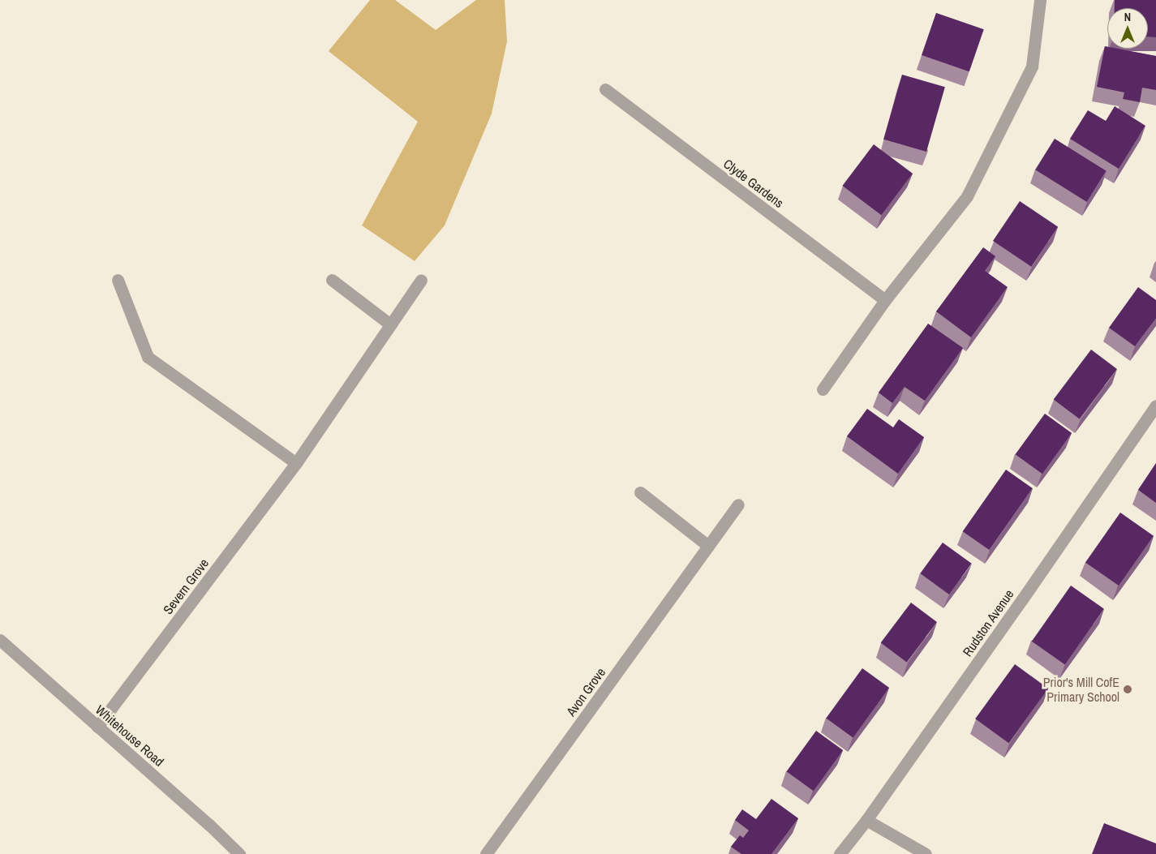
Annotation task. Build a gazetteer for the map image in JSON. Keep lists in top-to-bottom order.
{
  "streets": {
    "street": [
      "Clyde Gardens",
      "Severn Grove",
      "Rudston Avenue",
      "Avon Grove",
      "Whitehouse Road"
    ]
  },
  "crossings": [
    ["Severn Grove", "Whitehouse Road"]
  ],
  "places": ["Prior's Mill CofE Primary School"],
  "north": "top"
}
